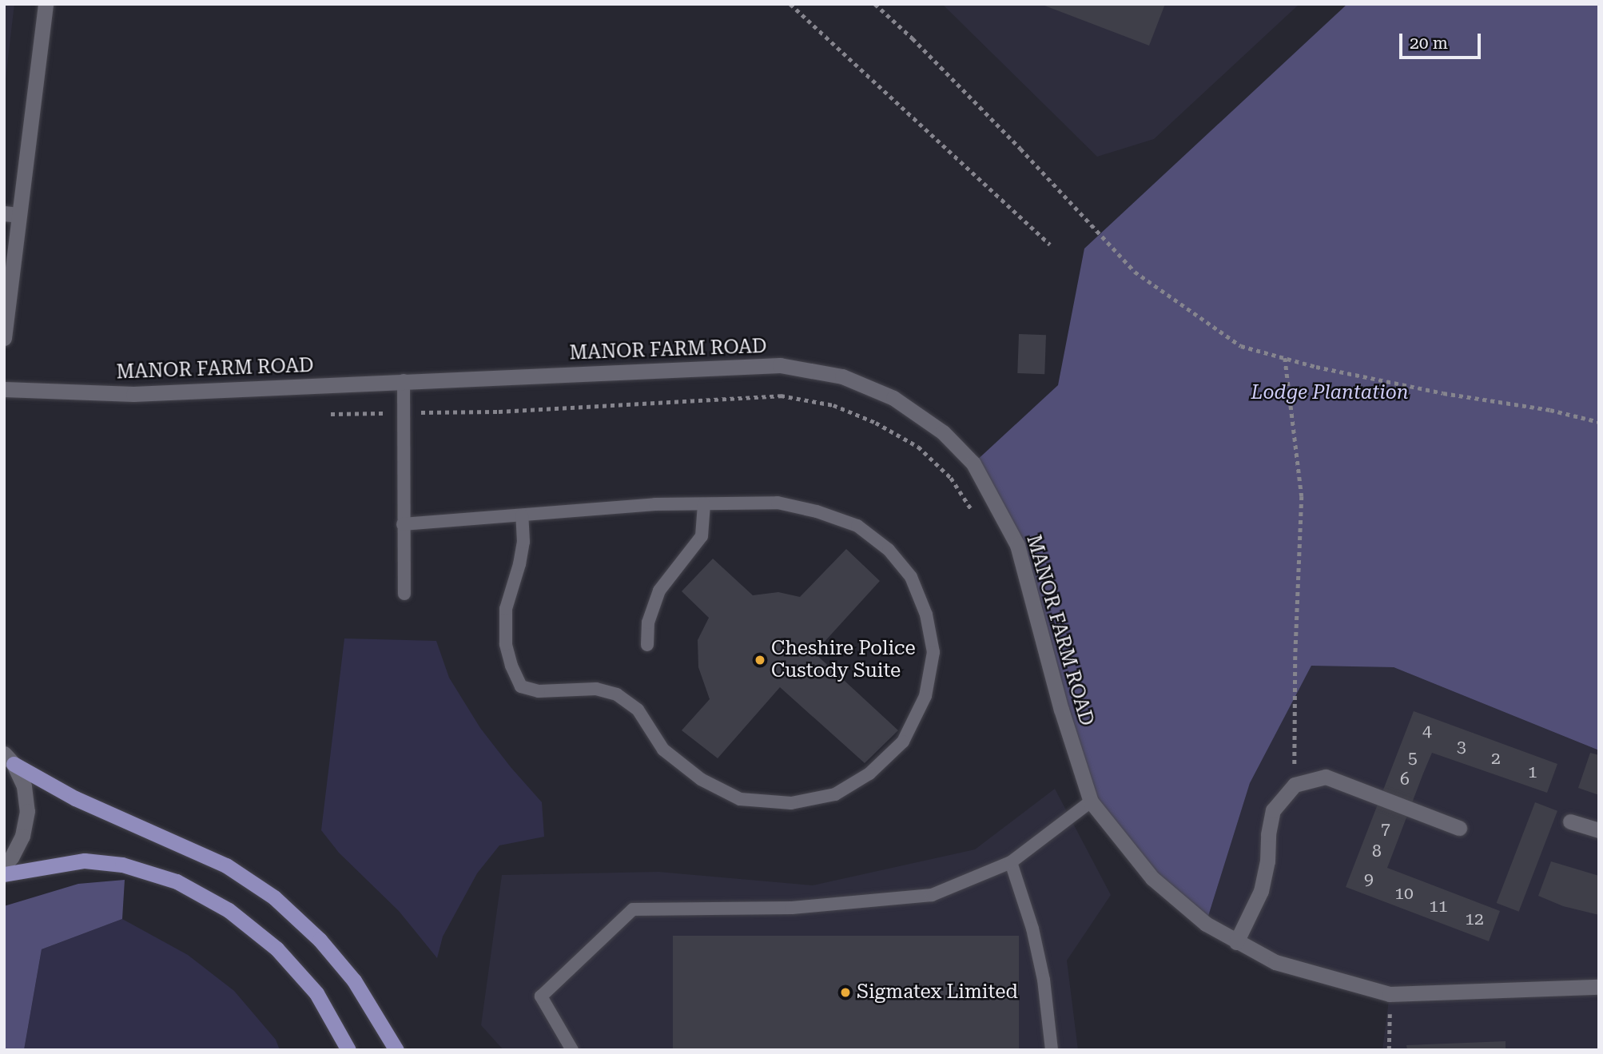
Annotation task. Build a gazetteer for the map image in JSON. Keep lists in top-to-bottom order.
{
  "streets": {
    "street": ["MANOR FARM ROAD"]
  },
  "parks": ["Lodge Plantation"],
  "places": ["Cheshire Police Custody Suite", "Sigmatex Limited"],
  "house_numbers": [
    "4",
    "3",
    "5",
    "2",
    "1",
    "6",
    "7",
    "8",
    "9",
    "10",
    "11",
    "12"
  ],
  "scale_bar": "20 m"
}
